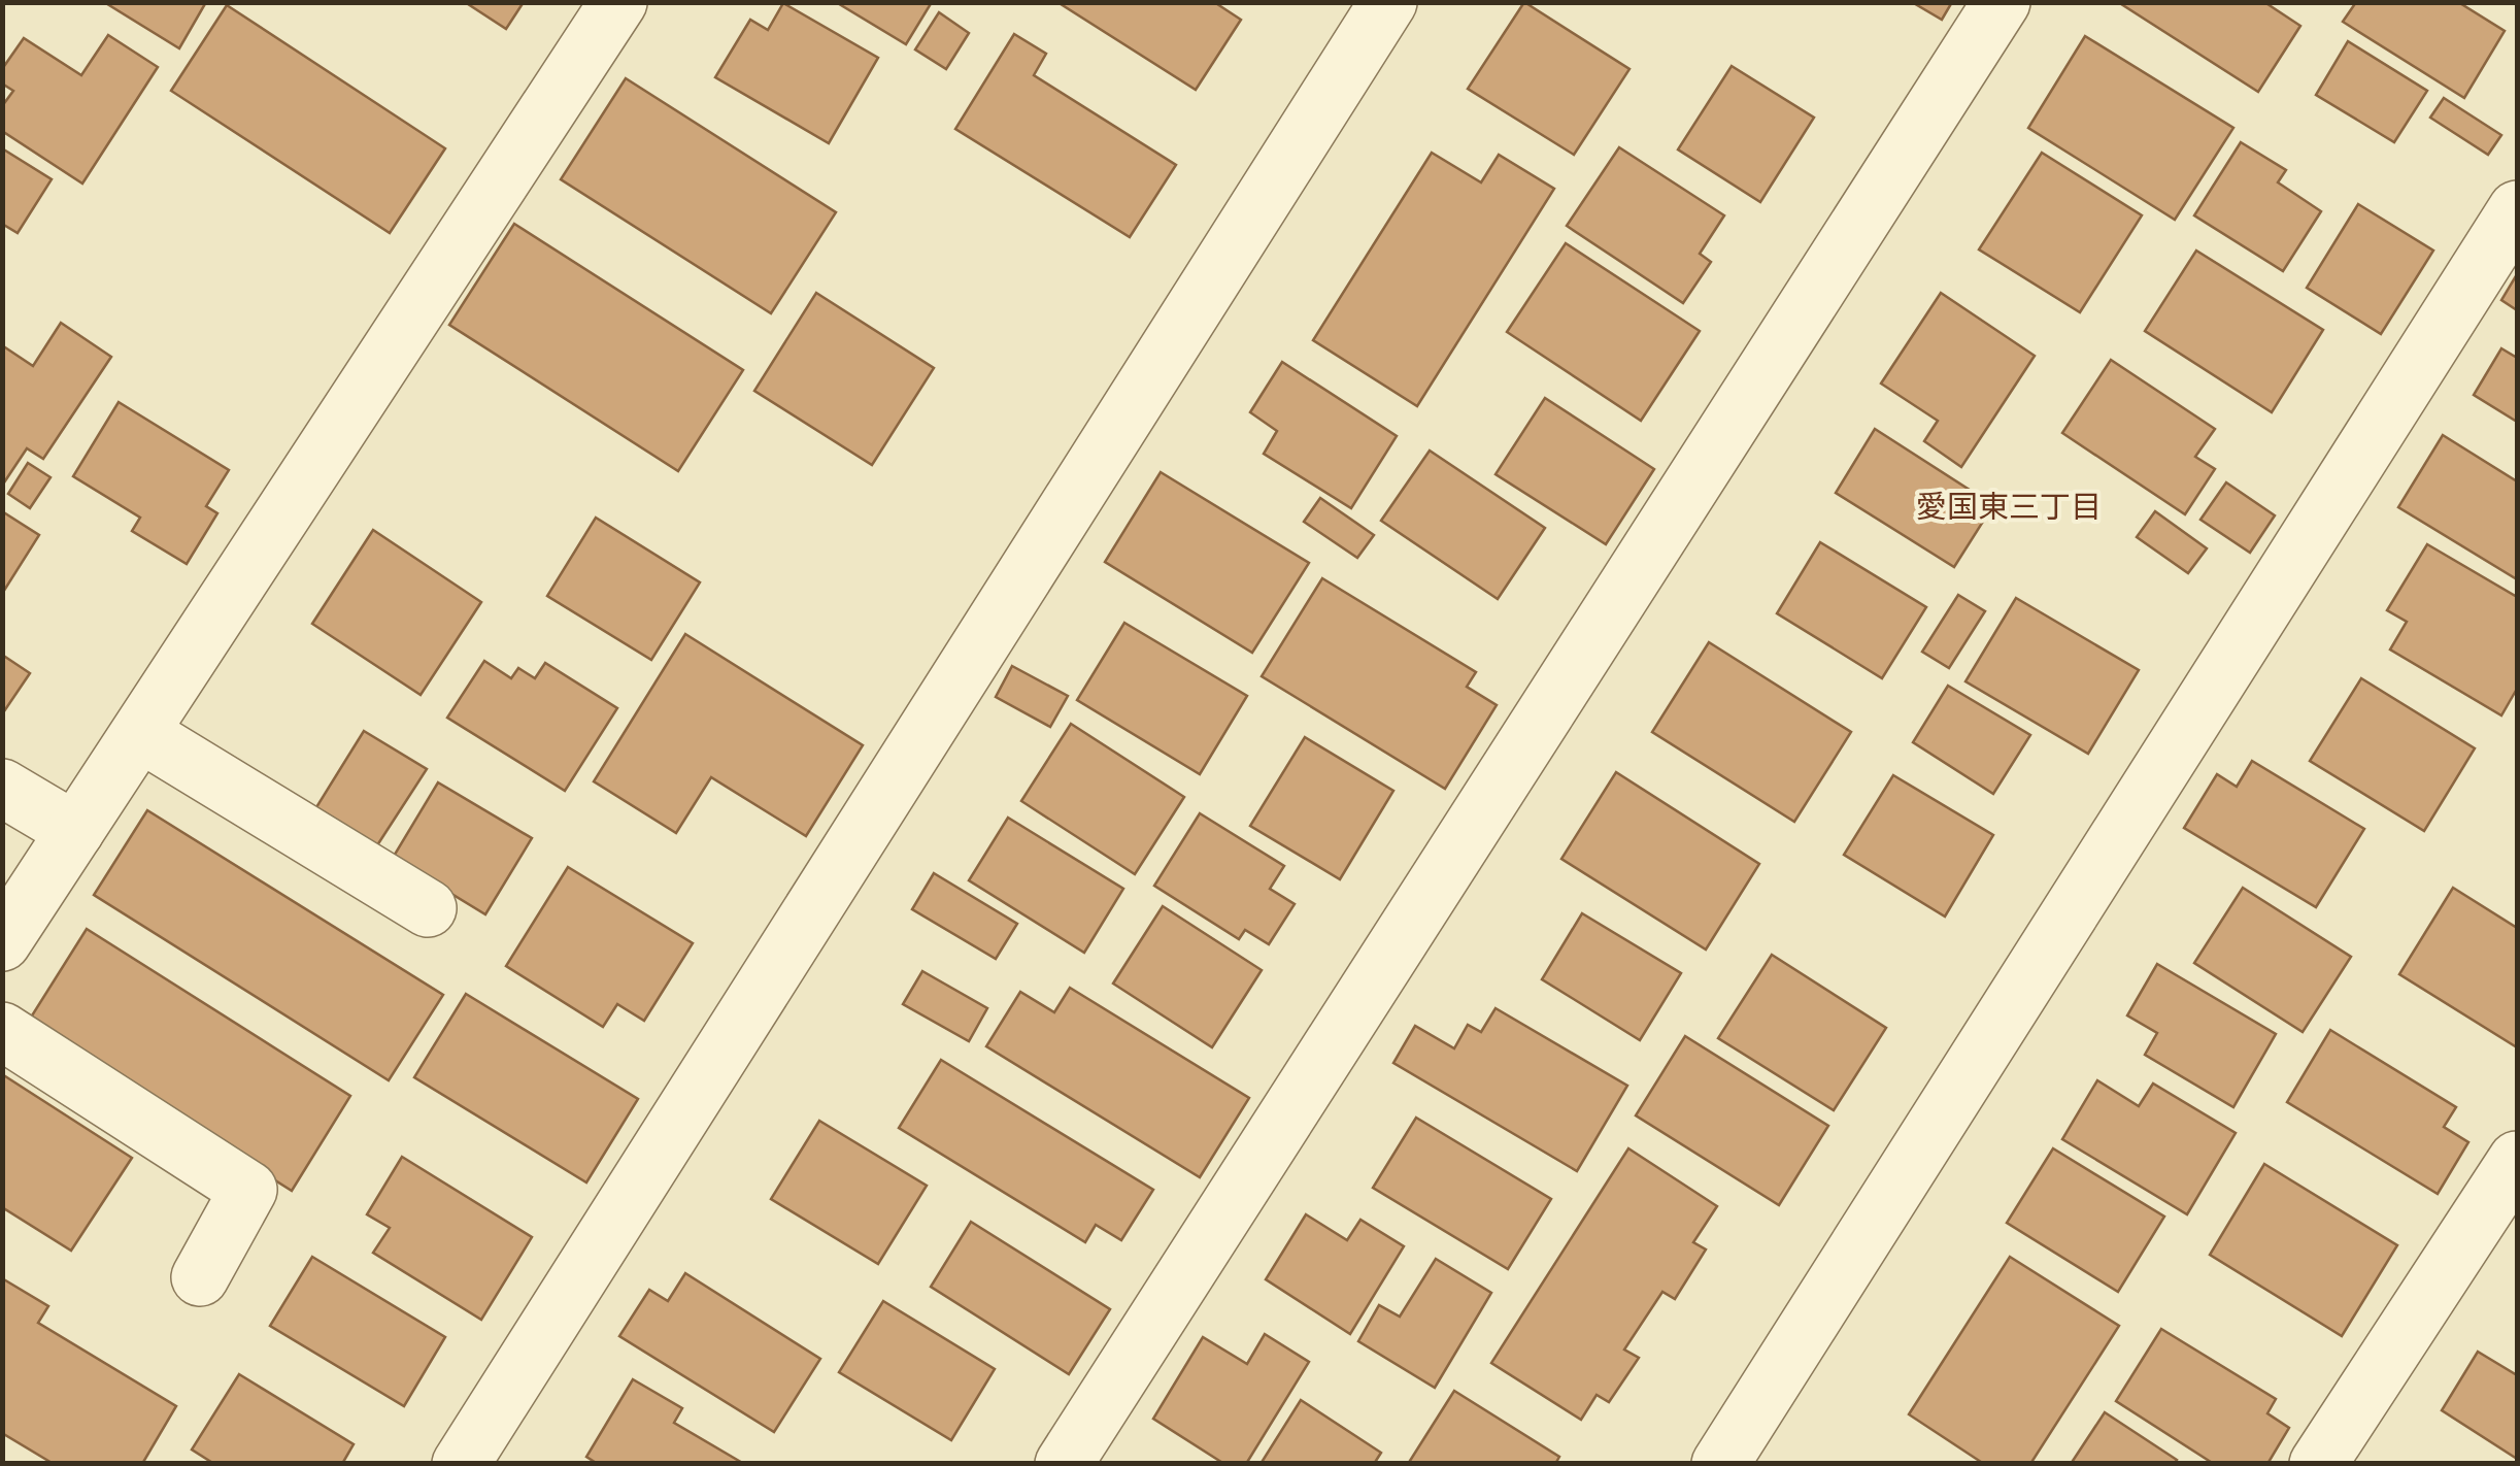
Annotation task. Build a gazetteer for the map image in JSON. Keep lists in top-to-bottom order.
{
  "districts": ["愛国東三丁目"]
}
